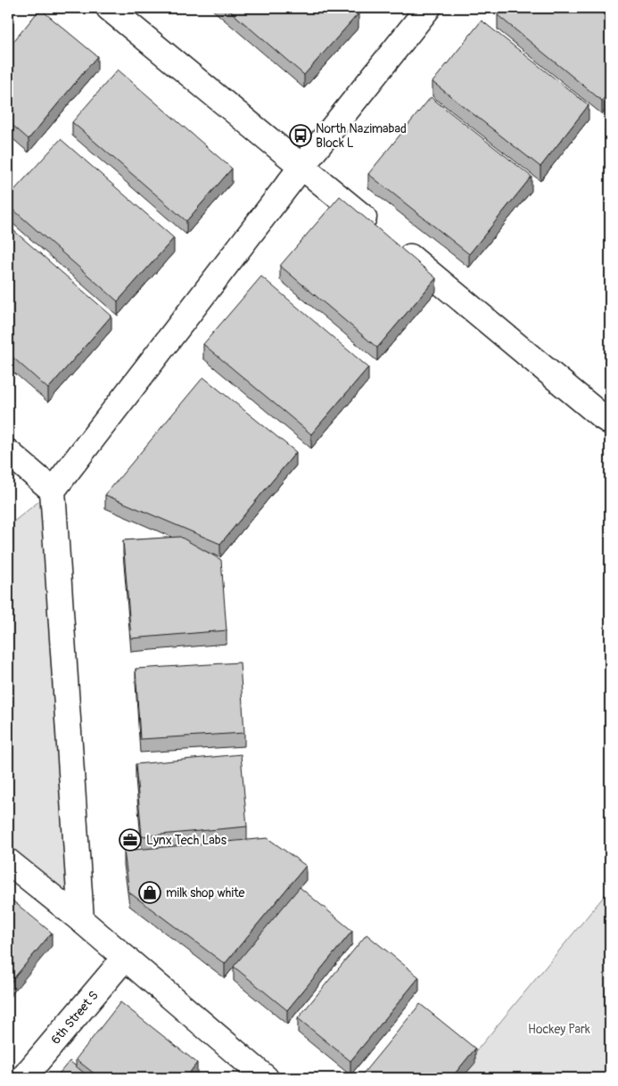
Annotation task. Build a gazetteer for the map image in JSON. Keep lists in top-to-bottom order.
{
  "streets": {
    "street": ["6th Street S"]
  },
  "parks": ["Hockey Park"],
  "places": {
    "bus stop": ["North Nazimabad Block L"],
    "office": ["Lynx Tech Labs"],
    "shop": ["milk shop white"]
  }
}
